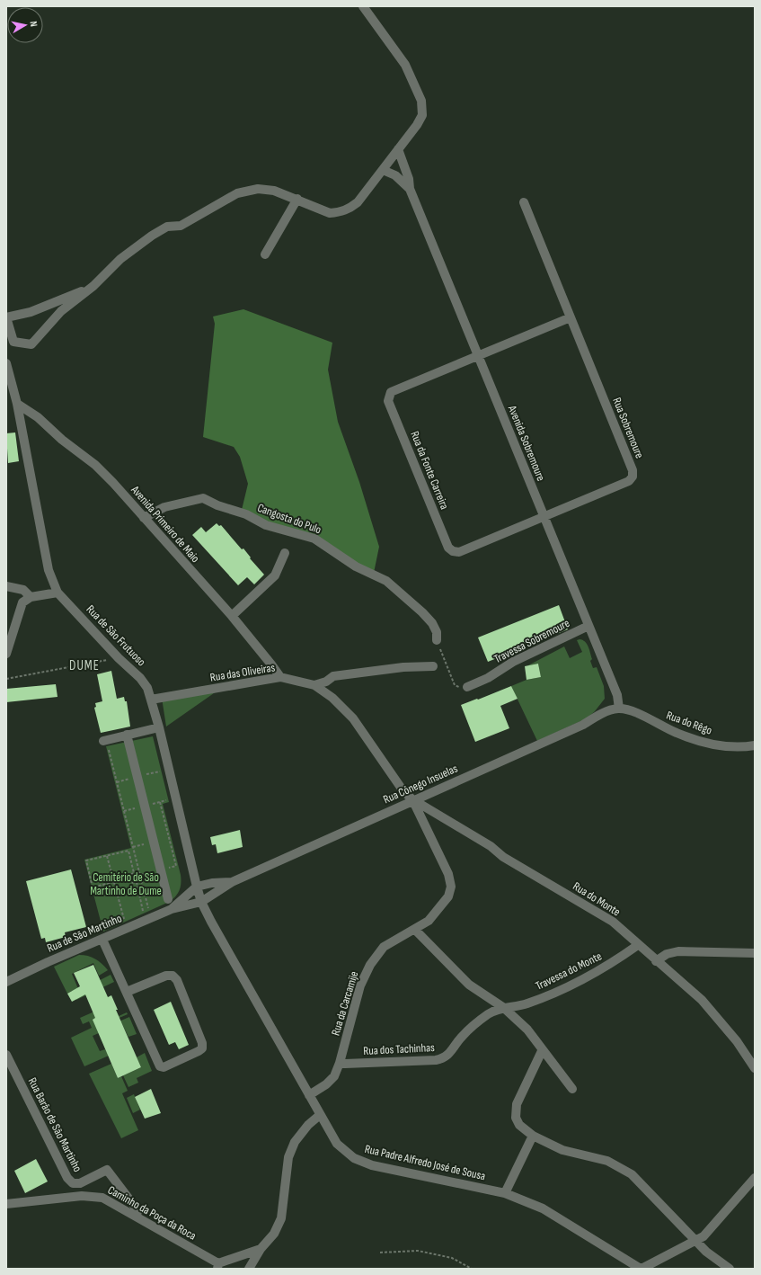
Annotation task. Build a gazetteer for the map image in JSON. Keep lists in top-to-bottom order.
{
  "streets": {
    "street": [
      "Rua Sobremoure",
      "Avenida Sobremoure",
      "Rua da Fonte Carreira",
      "Cangosta do Pulo",
      "Avenida Primeiro de Maio",
      "Rua de São Frutuoso",
      "Travessa Sobremoure",
      "Rua das Oliveiras",
      "Rua do Rêgo",
      "Rua Cónego Insuelas",
      "Rua do Monte",
      "Rua de São Martinho",
      "Travessa do Monte",
      "Rua da Carcamije",
      "Rua dos Tachinhas",
      "Rua Barão de São Martinho",
      "Rua Padre Alfredo José de Sousa",
      "Caminho da Poça da Roca"
    ]
  },
  "crossings": [
    ["Rua Sobremoure", "Avenida Sobremoure"],
    ["Rua Sobremoure", "Rua da Fonte Carreira"],
    ["Avenida Sobremoure", "Rua da Fonte Carreira"],
    ["Avenida Sobremoure", "Travessa Sobremoure"],
    ["Avenida Sobremoure", "Rua do Rêgo"],
    ["Avenida Sobremoure", "Rua Cónego Insuelas"],
    ["Cangosta do Pulo", "Avenida Primeiro de Maio"],
    ["Avenida Primeiro de Maio", "Rua de São Frutuoso"],
    ["Avenida Primeiro de Maio", "Rua das Oliveiras"],
    ["Rua de São Frutuoso", "Rua das Oliveiras"],
    ["Rua de São Frutuoso", "Rua Cónego Insuelas"],
    ["Rua de São Frutuoso", "Rua de São Martinho"],
    ["Rua de São Frutuoso", "Rua Padre Alfredo José de Sousa"],
    ["Rua das Oliveiras", "Rua Cónego Insuelas"],
    ["Rua das Oliveiras", "Rua do Monte"],
    ["Rua das Oliveiras", "Rua da Carcamije"],
    ["Rua do Rêgo", "Rua Cónego Insuelas"],
    ["Rua Cónego Insuelas", "Rua do Monte"],
    ["Rua Cónego Insuelas", "Rua de São Martinho"],
    ["Rua Cónego Insuelas", "Rua da Carcamije"],
    ["Rua Cónego Insuelas", "Rua Padre Alfredo José de Sousa"],
    ["Rua do Monte", "Travessa do Monte"],
    ["Rua do Monte", "Rua da Carcamije"],
    ["Rua de São Martinho", "Rua Padre Alfredo José de Sousa"],
    ["Travessa do Monte", "Rua dos Tachinhas"],
    ["Rua da Carcamije", "Rua dos Tachinhas"],
    ["Rua da Carcamije", "Rua Padre Alfredo José de Sousa"]
  ],
  "districts": ["DUME"],
  "parks": ["Cemitério de São Martinho de Dume"],
  "north": "right"
}
